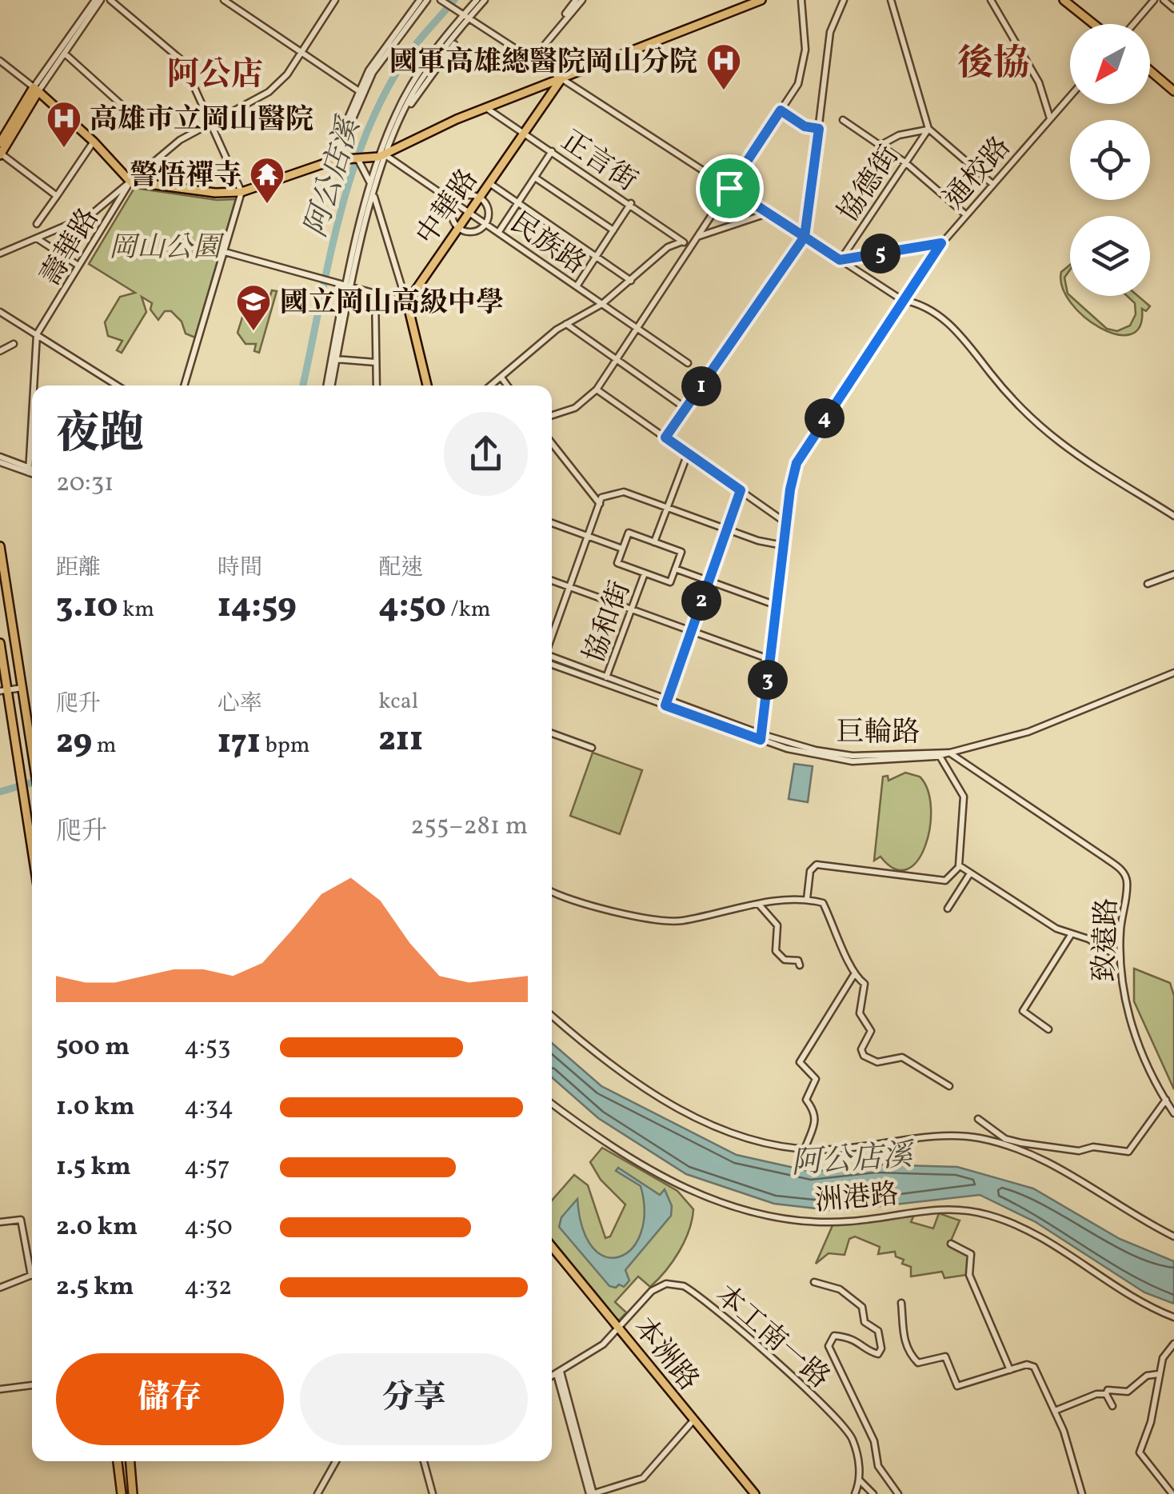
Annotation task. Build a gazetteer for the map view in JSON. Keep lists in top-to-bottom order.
{
  "streets": {
    "main road": ["中華路", "本洲路"],
    "street": [
      "正言街",
      "通校路",
      "協德街",
      "民族路",
      "壽華路",
      "協和街",
      "巨輪路",
      "致遠路",
      "洲港路",
      "本工南一路"
    ]
  },
  "crossings": [
    ["正言街", "中華路"],
    ["通校路", "巨輪路"],
    ["中華路", "民族路"],
    ["協和街", "巨輪路"],
    ["巨輪路", "致遠路"],
    ["本工南一路", "本洲路"]
  ],
  "districts": ["後協", "阿公店"],
  "water": ["阿公店溪"],
  "parks": ["岡山公園"],
  "places": {
    "hospital": ["國軍高雄總醫院岡山分院", "高雄市立岡山醫院"],
    "temple": ["警悟禪寺"],
    "school or university": ["國立岡山高級中學"]
  },
  "north": "bottom left",
  "page": {
    "pins": [
      "5",
      "1",
      "4",
      "2",
      "3"
    ],
    "heading": ["夜跑", "20:31"],
    "stats": [
      ["距離", "3.10 km"],
      ["時間", "14:59"],
      ["配速", "4:50 /km"],
      ["爬升", "29 m"],
      ["心率", "171 bpm"],
      ["kcal", "211"]
    ],
    "chart": ["爬升", "255–281 m"],
    "list": [
      {
        "name": "500 m",
        "note": "4:53"
      },
      {
        "name": "1.0 km",
        "note": "4:34"
      },
      {
        "name": "1.5 km",
        "note": "4:57"
      },
      {
        "name": "2.0 km",
        "note": "4:50"
      },
      {
        "name": "2.5 km",
        "note": "4:32"
      }
    ],
    "buttons": ["儲存", "分享"]
  }
}
